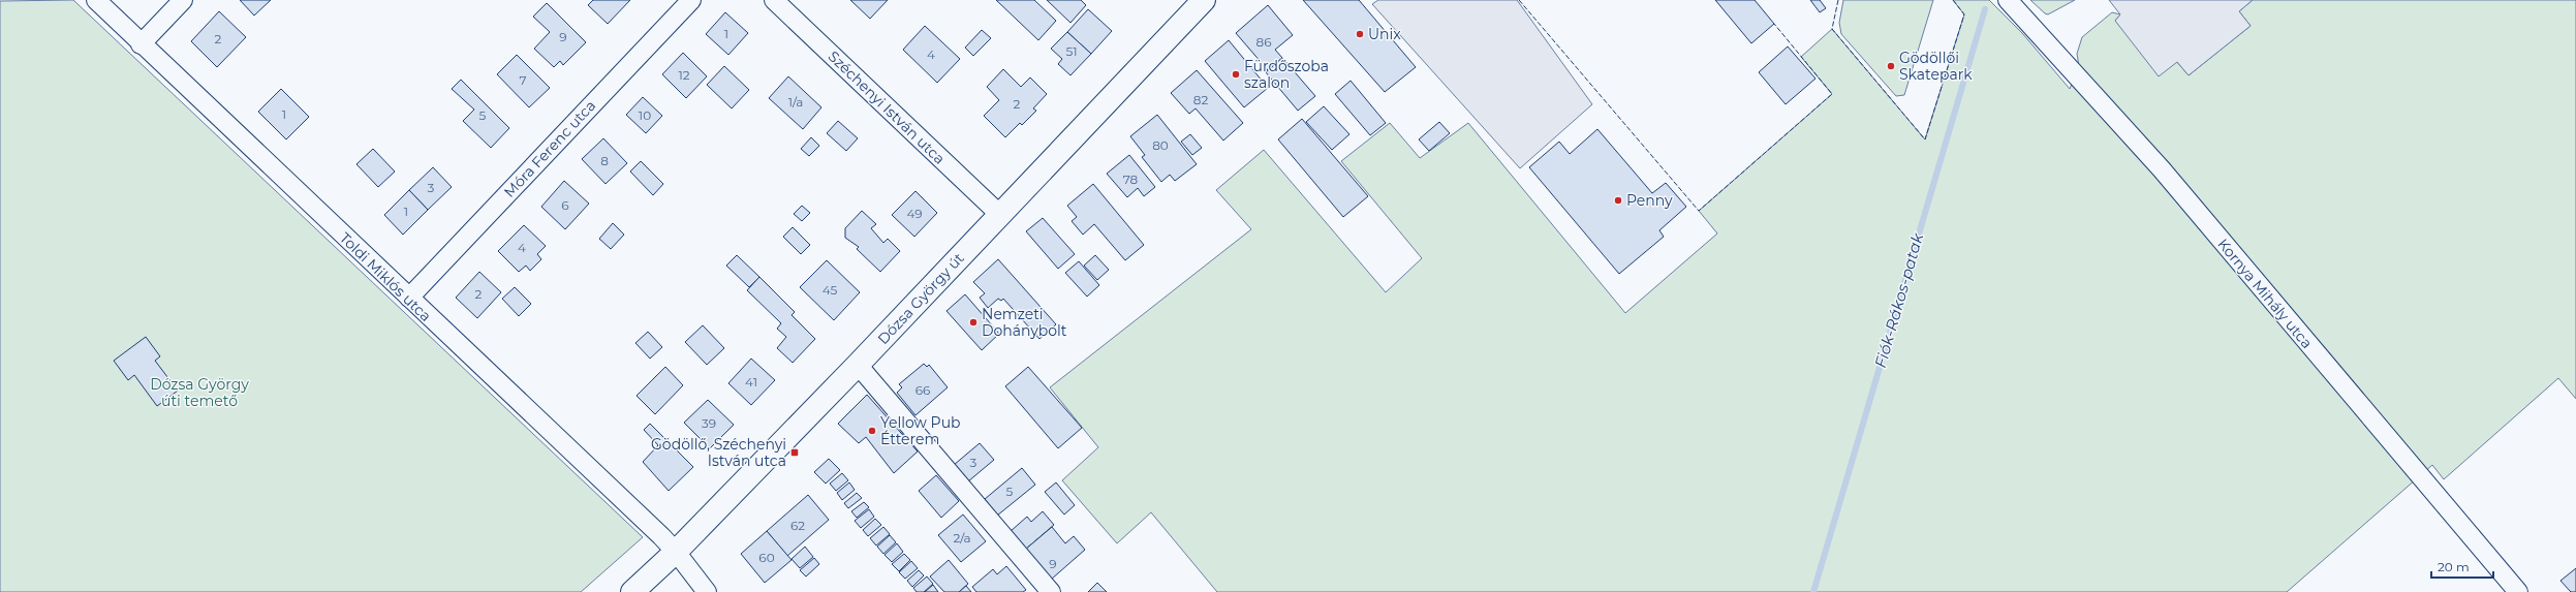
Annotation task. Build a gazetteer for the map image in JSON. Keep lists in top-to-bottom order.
{
  "streets": {
    "main road": ["Dózsa György út"],
    "street": [
      "Széchenyi István utca",
      "Móra Ferenc utca",
      "Toldi Miklós utca",
      "Kornya Mihály utca"
    ]
  },
  "crossings": [
    ["Széchenyi István utca", "Dózsa György út"],
    ["Móra Ferenc utca", "Toldi Miklós utca"],
    ["Toldi Miklós utca", "Dózsa György út"]
  ],
  "water": ["Fiók-Rákos-patak"],
  "parks": ["Dózsa György úti temető"],
  "places": {
    "other": [
      "Unix",
      "Gödöllői Skatepark",
      "Fürdőszoba szalon",
      "Penny",
      "Nemzeti Dohánybolt",
      "Yellow Pub Étterem"
    ],
    "transit": ["Gödöllő, Széchenyi István utca"]
  },
  "house_numbers": [
    "1",
    "9",
    "2",
    "86",
    "51",
    "4",
    "12",
    "7",
    "82",
    "1/a",
    "2",
    "1",
    "5",
    "10",
    "80",
    "8",
    "78",
    "3",
    "6",
    "1",
    "49",
    "4",
    "45",
    "2",
    "41",
    "66",
    "39",
    "3",
    "5",
    "62",
    "2/a",
    "60",
    "9"
  ],
  "scale_bar": "20 m"
}
